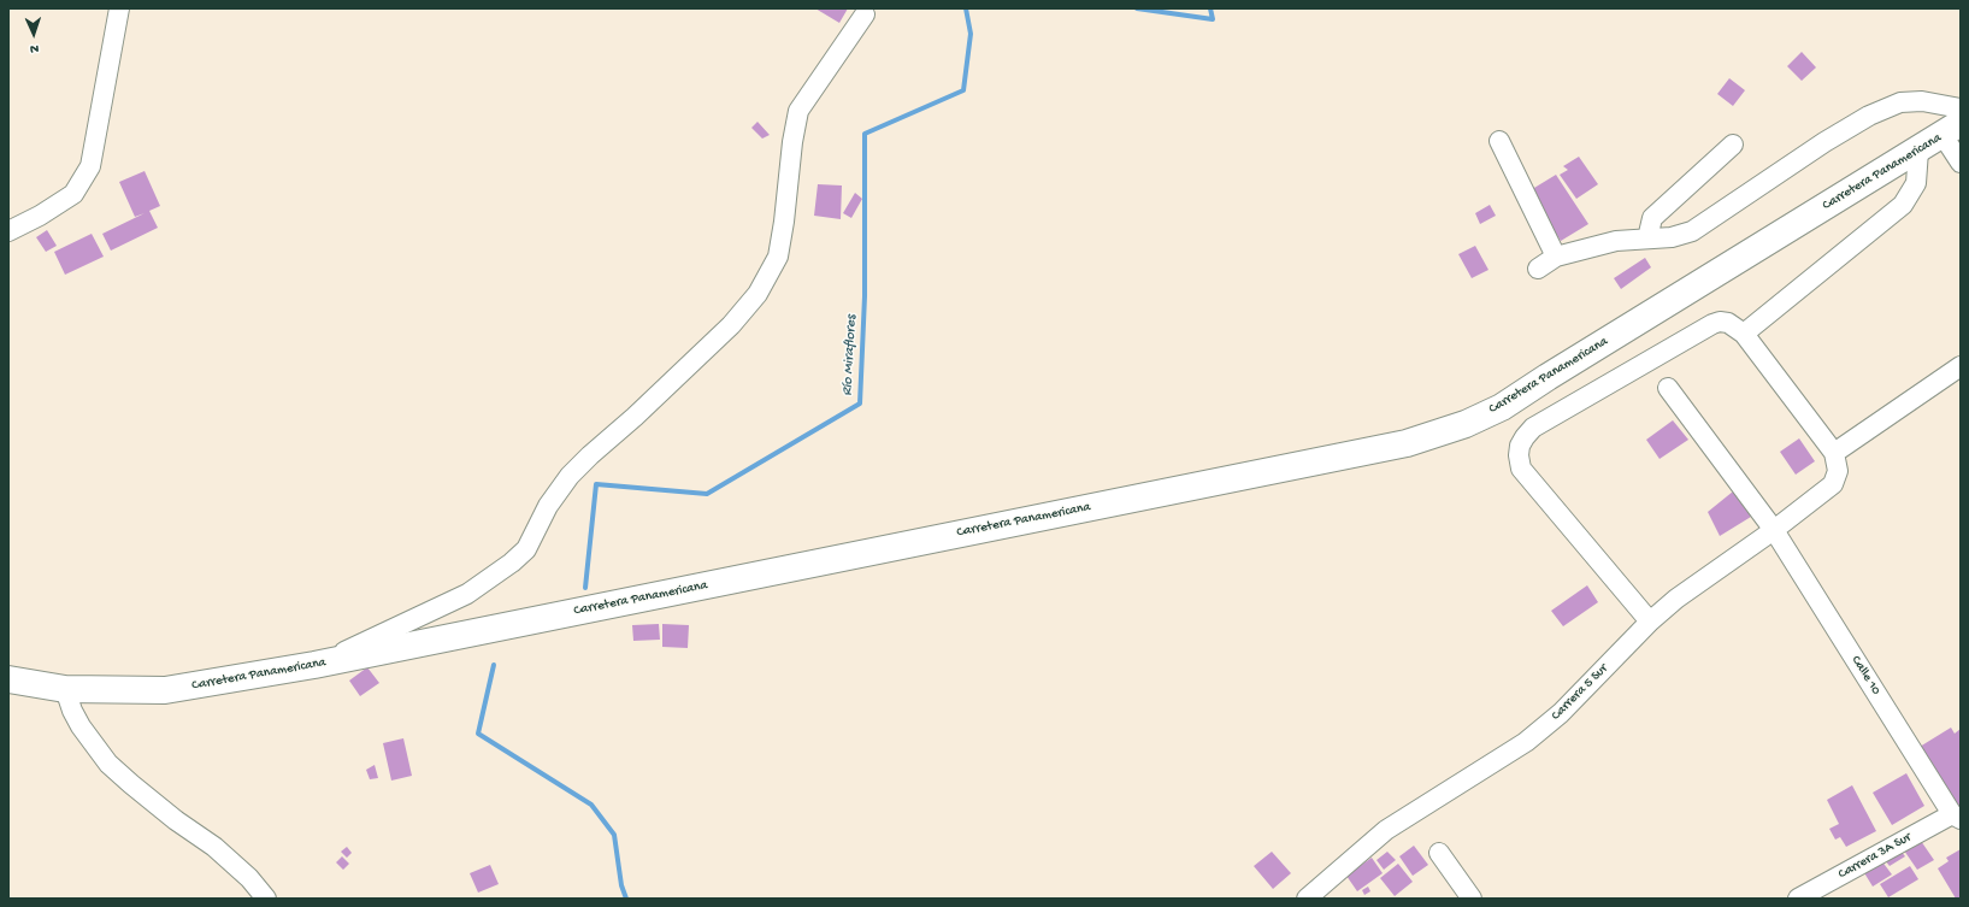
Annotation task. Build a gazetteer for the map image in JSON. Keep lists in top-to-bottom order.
{
  "streets": {
    "highway": ["Carretera Panamericana"],
    "street": ["Calle 10", "Carrera 5 Sur", "Carrera 3A Sur"]
  },
  "crossings": [
    ["Calle 10", "Carrera 5 Sur"],
    ["Calle 10", "Carrera 3A Sur"]
  ],
  "water": ["Río Miraflores"],
  "north": "bottom"
}
